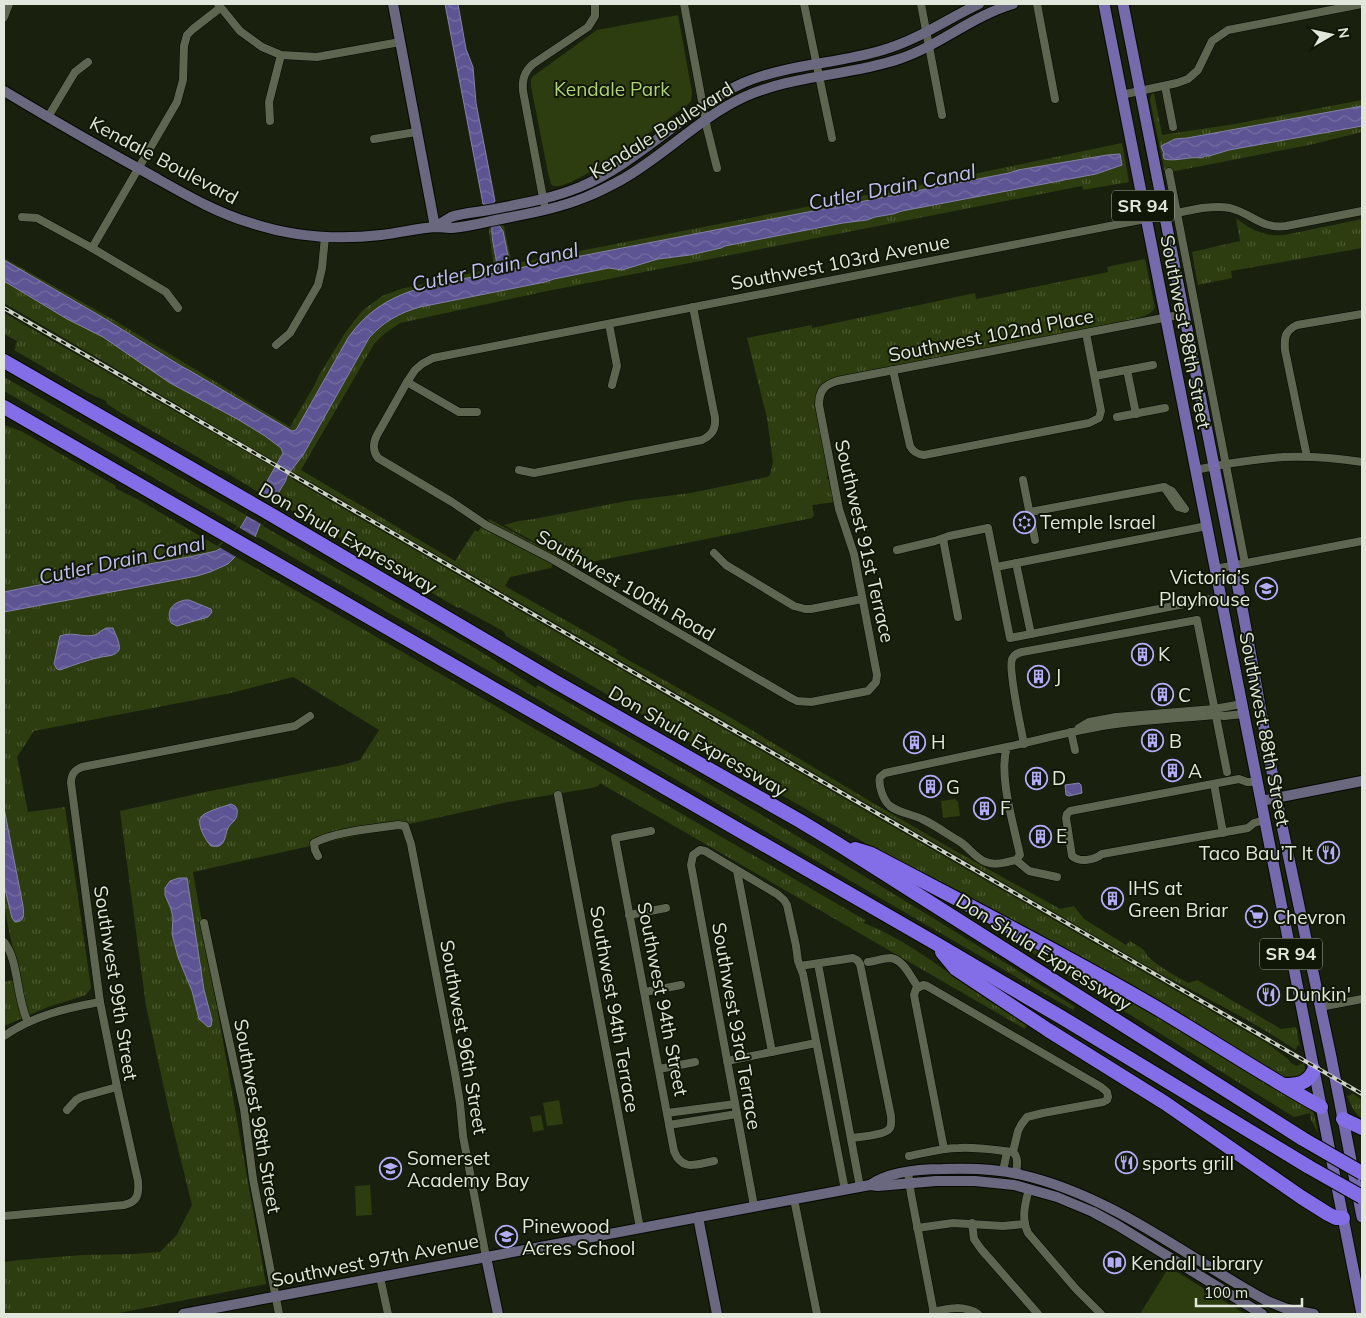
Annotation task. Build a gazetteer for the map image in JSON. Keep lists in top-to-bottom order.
{
  "streets": {
    "highway": ["Don Shula Expressway"],
    "main road": ["SR 94", "Southwest 88th Street"],
    "street": [
      "Kendale Boulevard",
      "Southwest 103rd Avenue",
      "Southwest 102nd Place",
      "Southwest 91st Terrace",
      "Southwest 100th Road",
      "Southwest 99th Street",
      "Southwest 94th Street",
      "Southwest 94th Terrace",
      "Southwest 93rd Terrace",
      "Southwest 96th Street",
      "Southwest 98th Street",
      "Southwest 97th Avenue"
    ]
  },
  "crossings": [
    ["Southwest 103rd Avenue", "Southwest 88th Street"],
    ["Southwest 103rd Avenue", "Southwest 100th Road"],
    ["Southwest 88th Street", "Southwest 102nd Place"],
    ["Southwest 102nd Place", "Southwest 91st Terrace"],
    ["Southwest 91st Terrace", "Southwest 100th Road"],
    ["Southwest 94th Terrace", "Southwest 97th Avenue"],
    ["Southwest 93rd Terrace", "Southwest 97th Avenue"],
    ["Southwest 96th Street", "Southwest 97th Avenue"],
    ["Southwest 98th Street", "Southwest 97th Avenue"]
  ],
  "water": ["Cutler Drain Canal"],
  "parks": ["Kendale Park"],
  "places": {
    "synagogue": ["Temple Israel"],
    "school or university": ["Victoria’s Playhouse", "Somerset Academy Bay", "Pinewood Acres School"],
    "building": [
      "K",
      "J",
      "C",
      "B",
      "H",
      "A",
      "D",
      "G",
      "F",
      "E",
      "IHS at Green Briar"
    ],
    "restaurant": ["Taco Bau’T It", "Dunkin'", "sports grill"],
    "supermarket": ["Chevron"],
    "library": ["Kendall Library"]
  },
  "scale_bar": "100 m",
  "north": "right"
}
